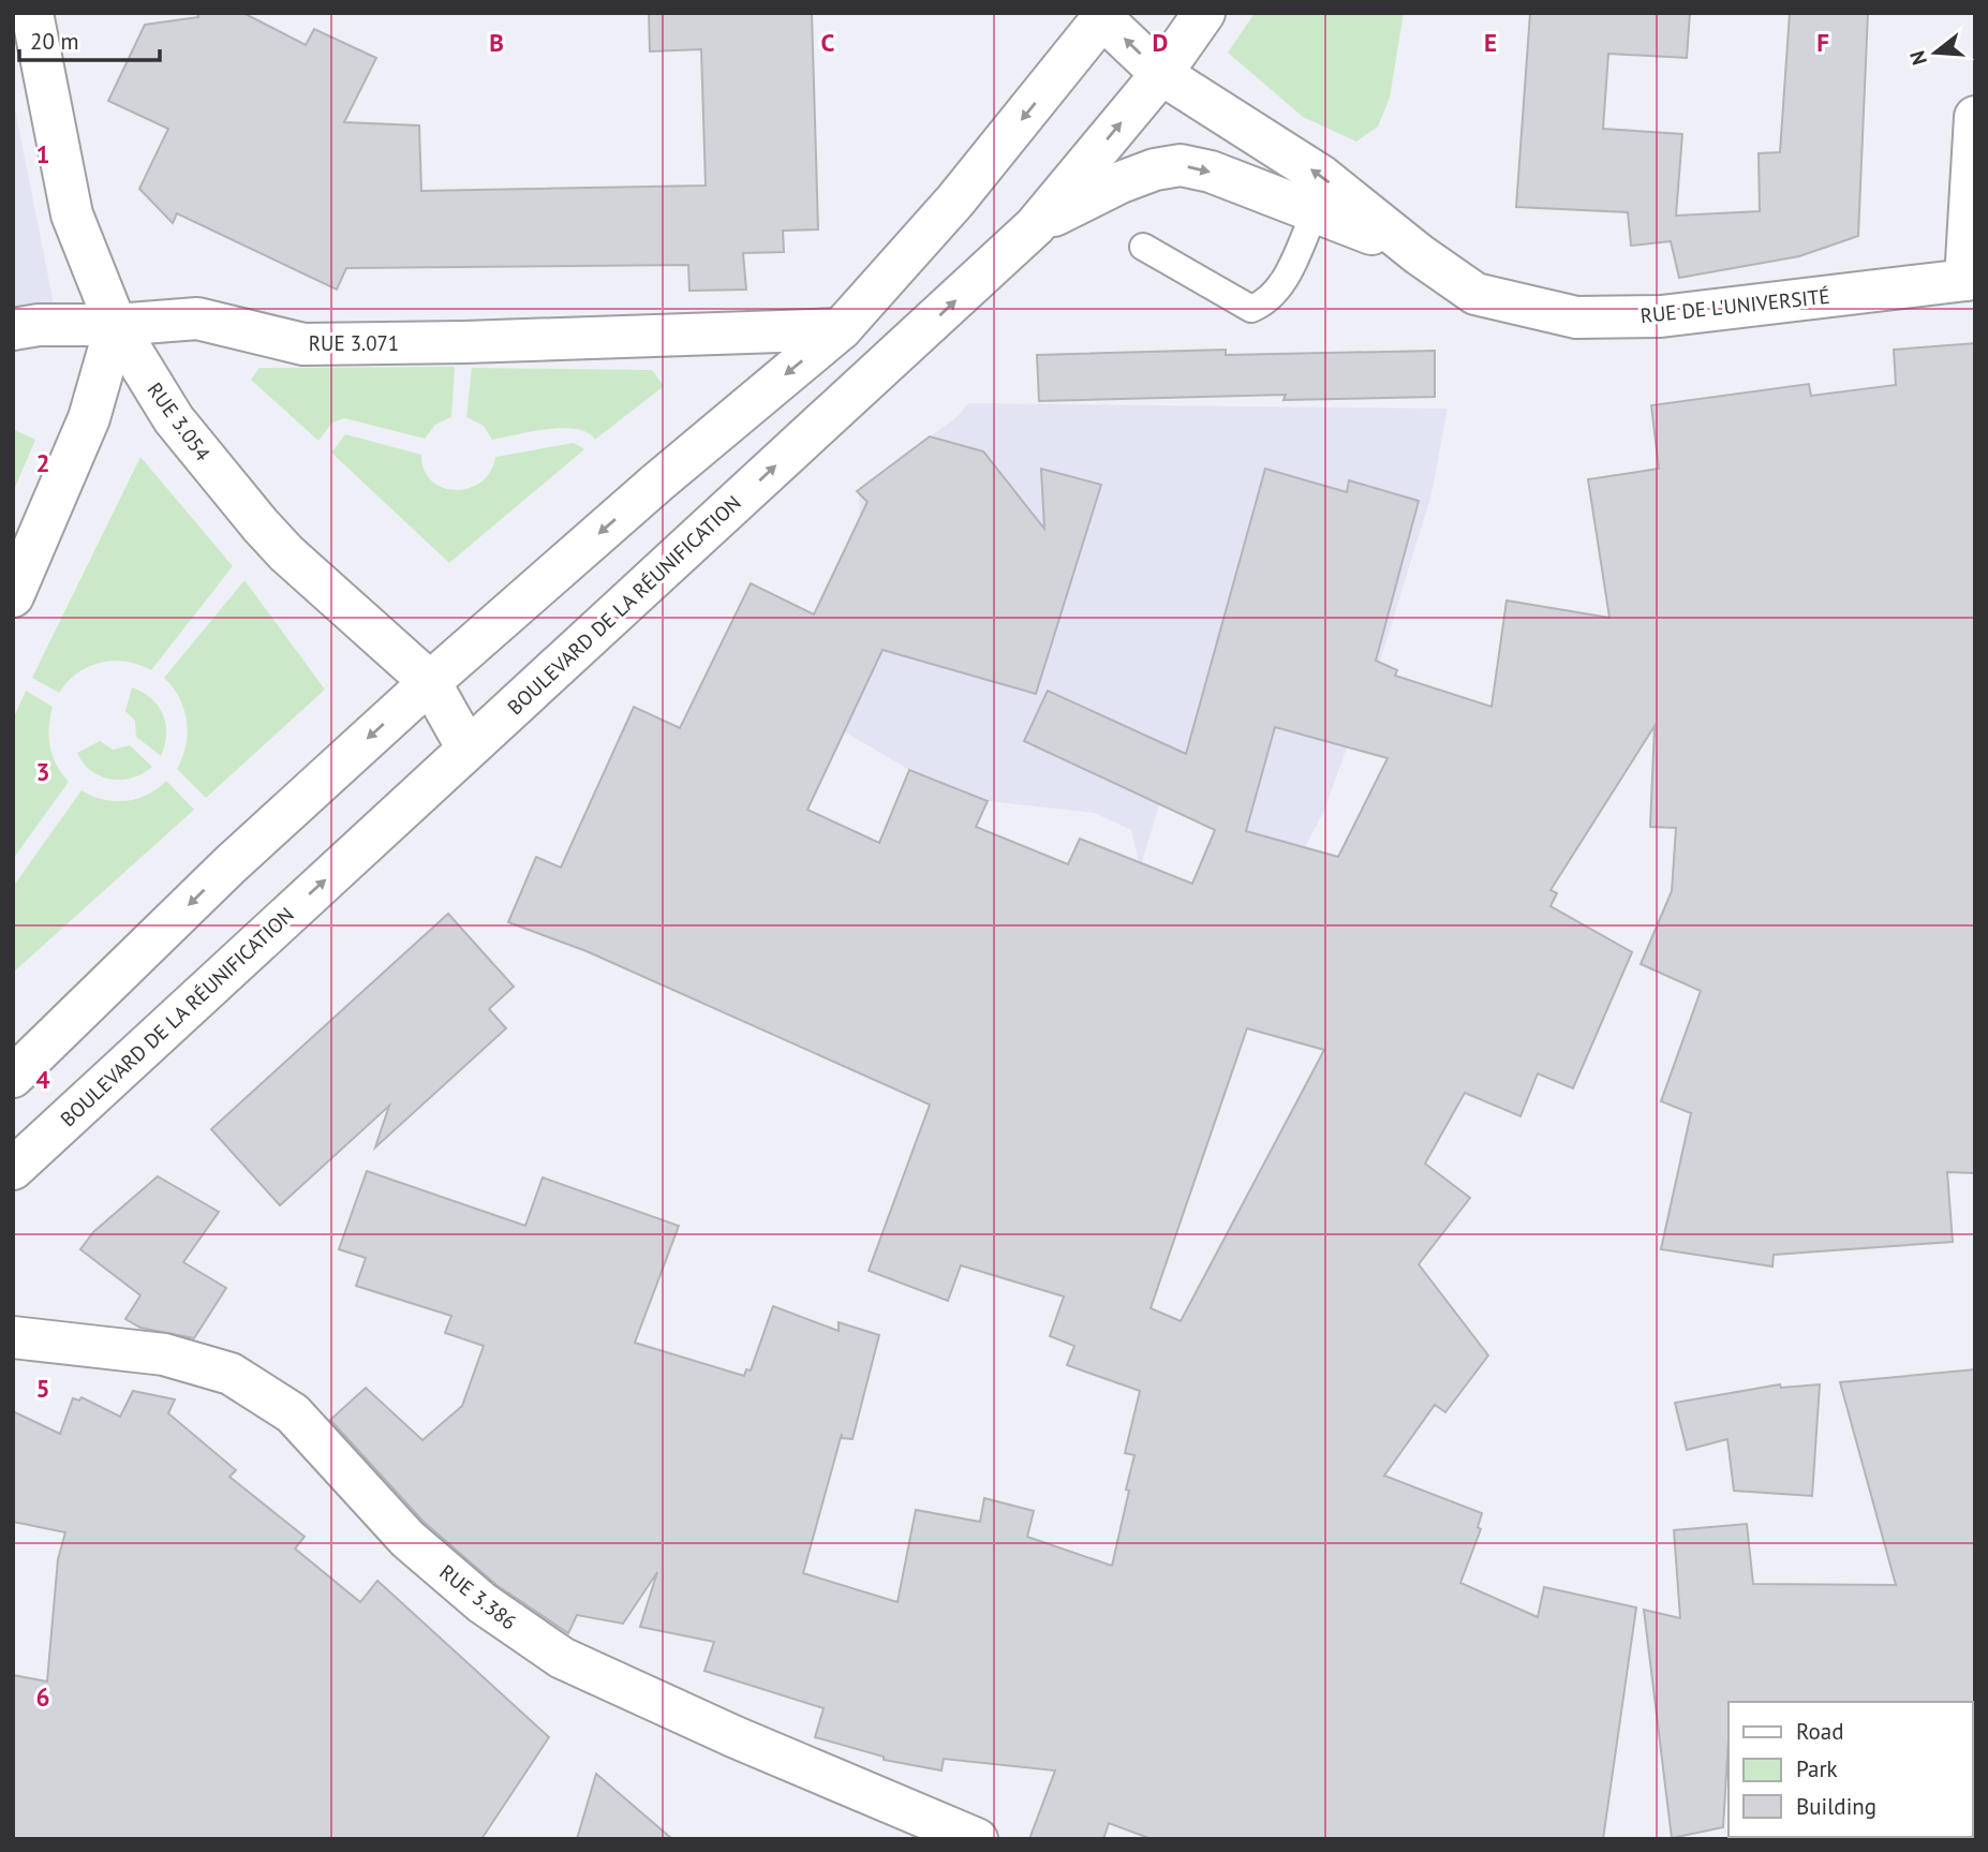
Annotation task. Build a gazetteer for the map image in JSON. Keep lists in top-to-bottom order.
{
  "streets": {
    "main road": [
      "RUE DE L'UNIVERSITÉ",
      "RUE 3.071",
      "RUE 3.054",
      "BOULEVARD DE LA RÉUNIFICATION",
      "RUE 3.386"
    ]
  },
  "crossings": [
    ["RUE DE L'UNIVERSITÉ", "BOULEVARD DE LA RÉUNIFICATION"],
    ["RUE 3.071", "RUE 3.054"],
    ["RUE 3.054", "BOULEVARD DE LA RÉUNIFICATION"]
  ],
  "legend": ["Road", "Park", "Building"],
  "scale_bar": "20 m",
  "north": "left",
  "grid": {
    "columns": [
      "B",
      "C",
      "D",
      "E",
      "F"
    ],
    "rows": [
      "1",
      "2",
      "3",
      "4",
      "5",
      "6"
    ]
  }
}
